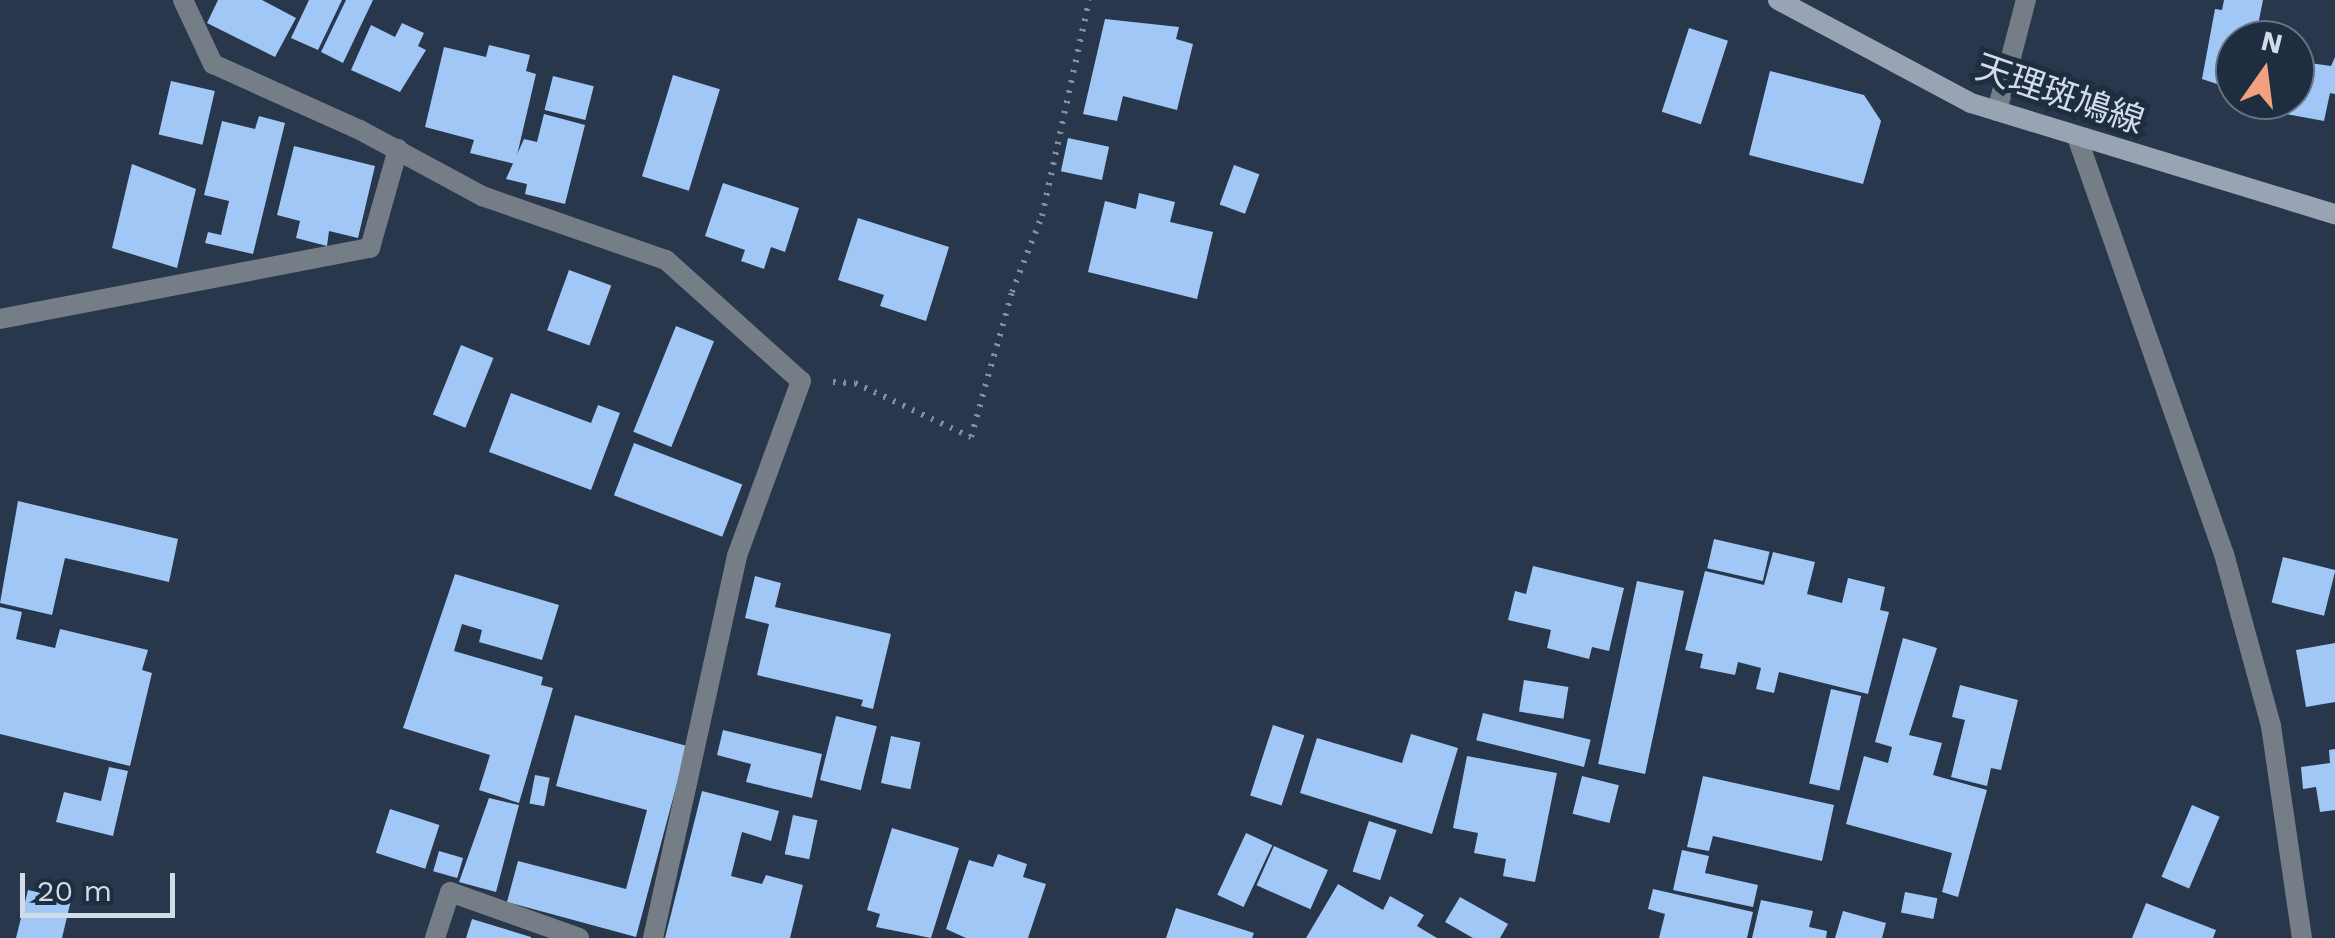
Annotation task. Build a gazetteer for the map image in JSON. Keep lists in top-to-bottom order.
{
  "streets": {
    "main road": ["天理斑鳩線"]
  },
  "scale_bar": "20 m",
  "north": "top"
}
